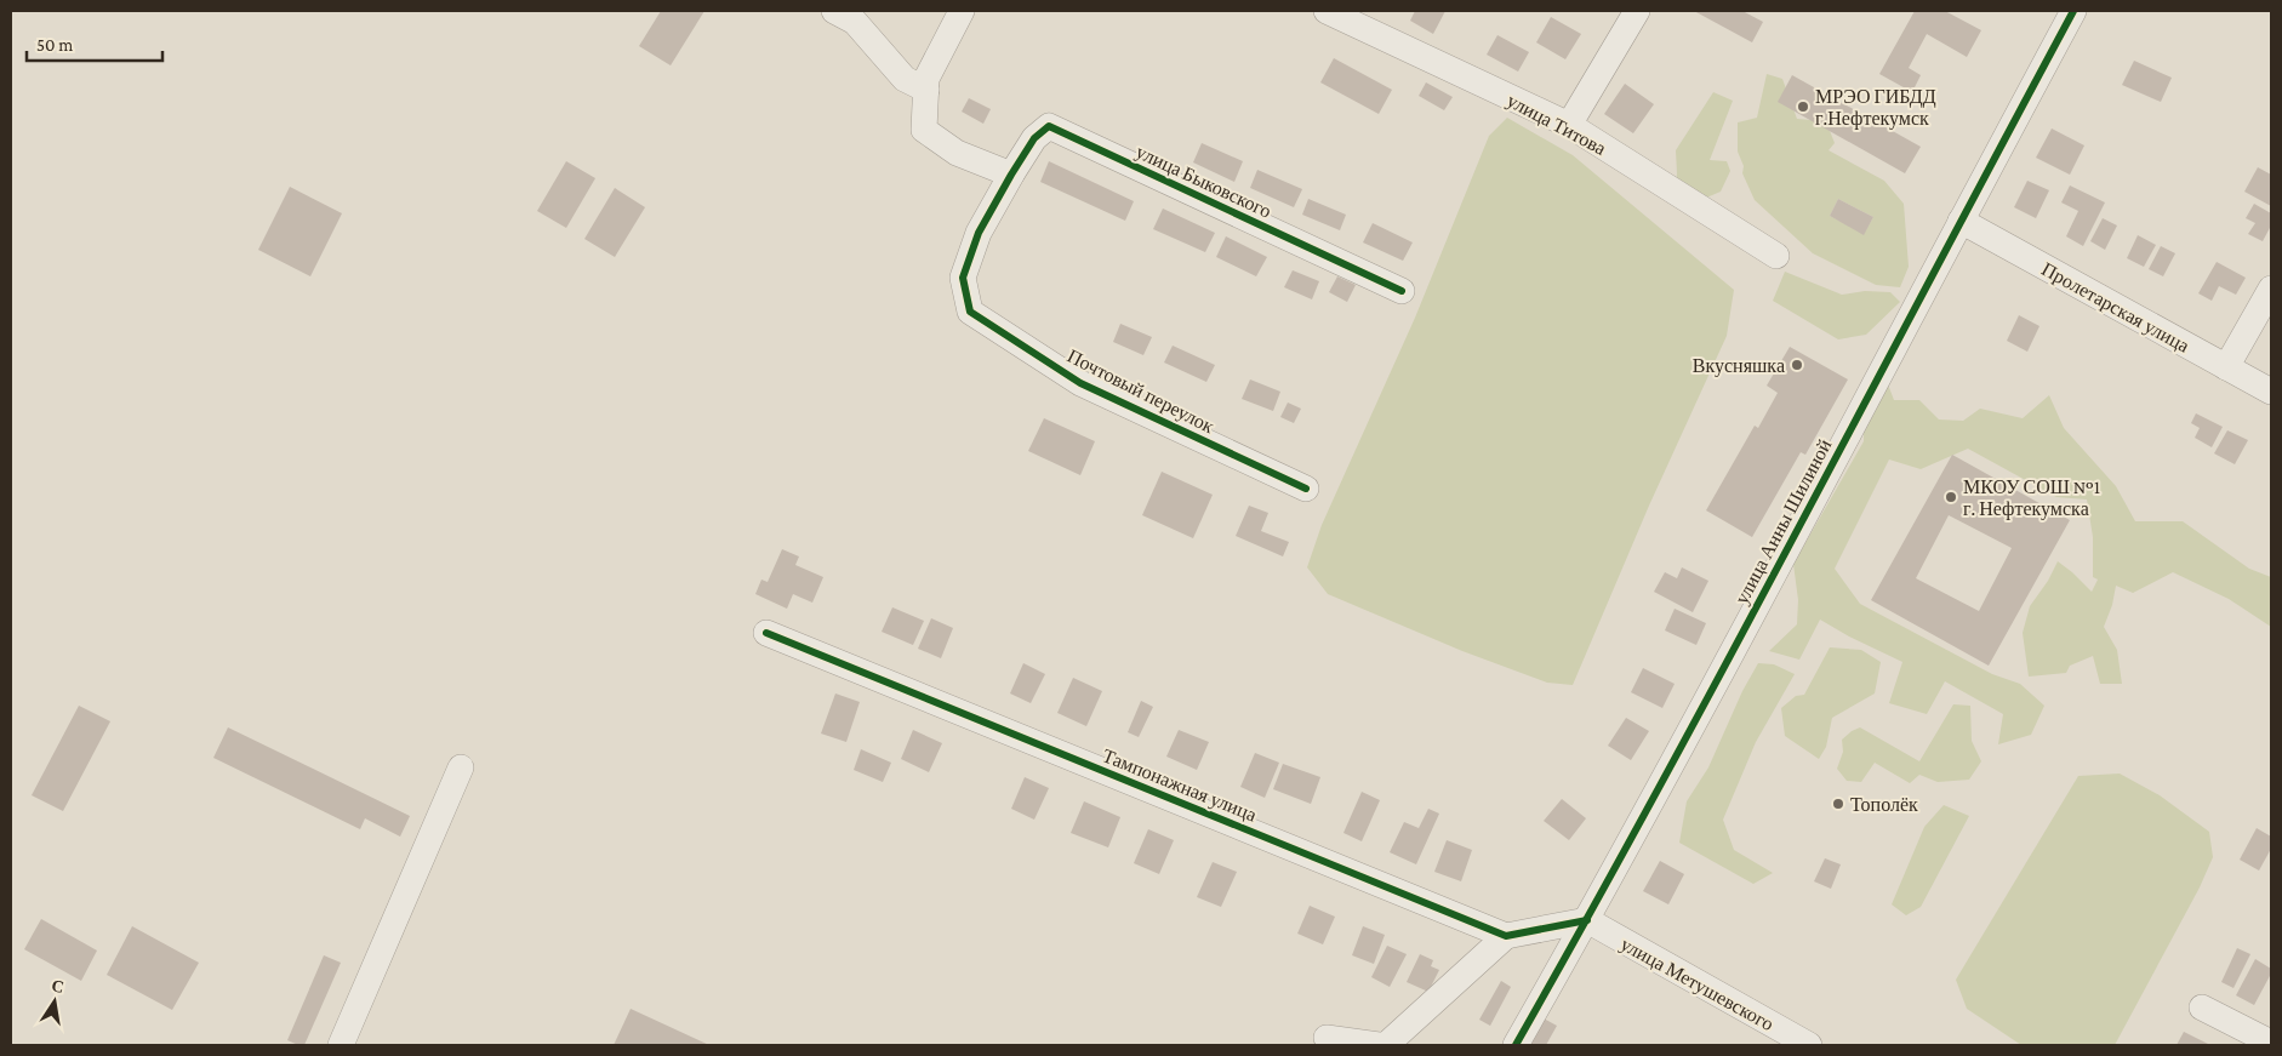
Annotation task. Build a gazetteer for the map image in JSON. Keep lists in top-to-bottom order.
{
  "streets": {
    "street": [
      "улица Титова",
      "улица Быковского",
      "Пролетарская улица",
      "Почтовый переулок",
      "улица Анны Шилиной",
      "Тампонажная улица",
      "улица Метушевского"
    ]
  },
  "crossings": [
    ["улица Быковского", "Почтовый переулок"],
    ["Пролетарская улица", "улица Анны Шилиной"],
    ["улица Анны Шилиной", "улица Метушевского"]
  ],
  "places": [
    "МРЭО ГИБДД г.Нефтекумск",
    "Вкусняшка",
    "МКОУ СОШ №1 г. Нефтекумска",
    "Тополёк"
  ],
  "scale_bar": "50 m",
  "north": "top"
}
